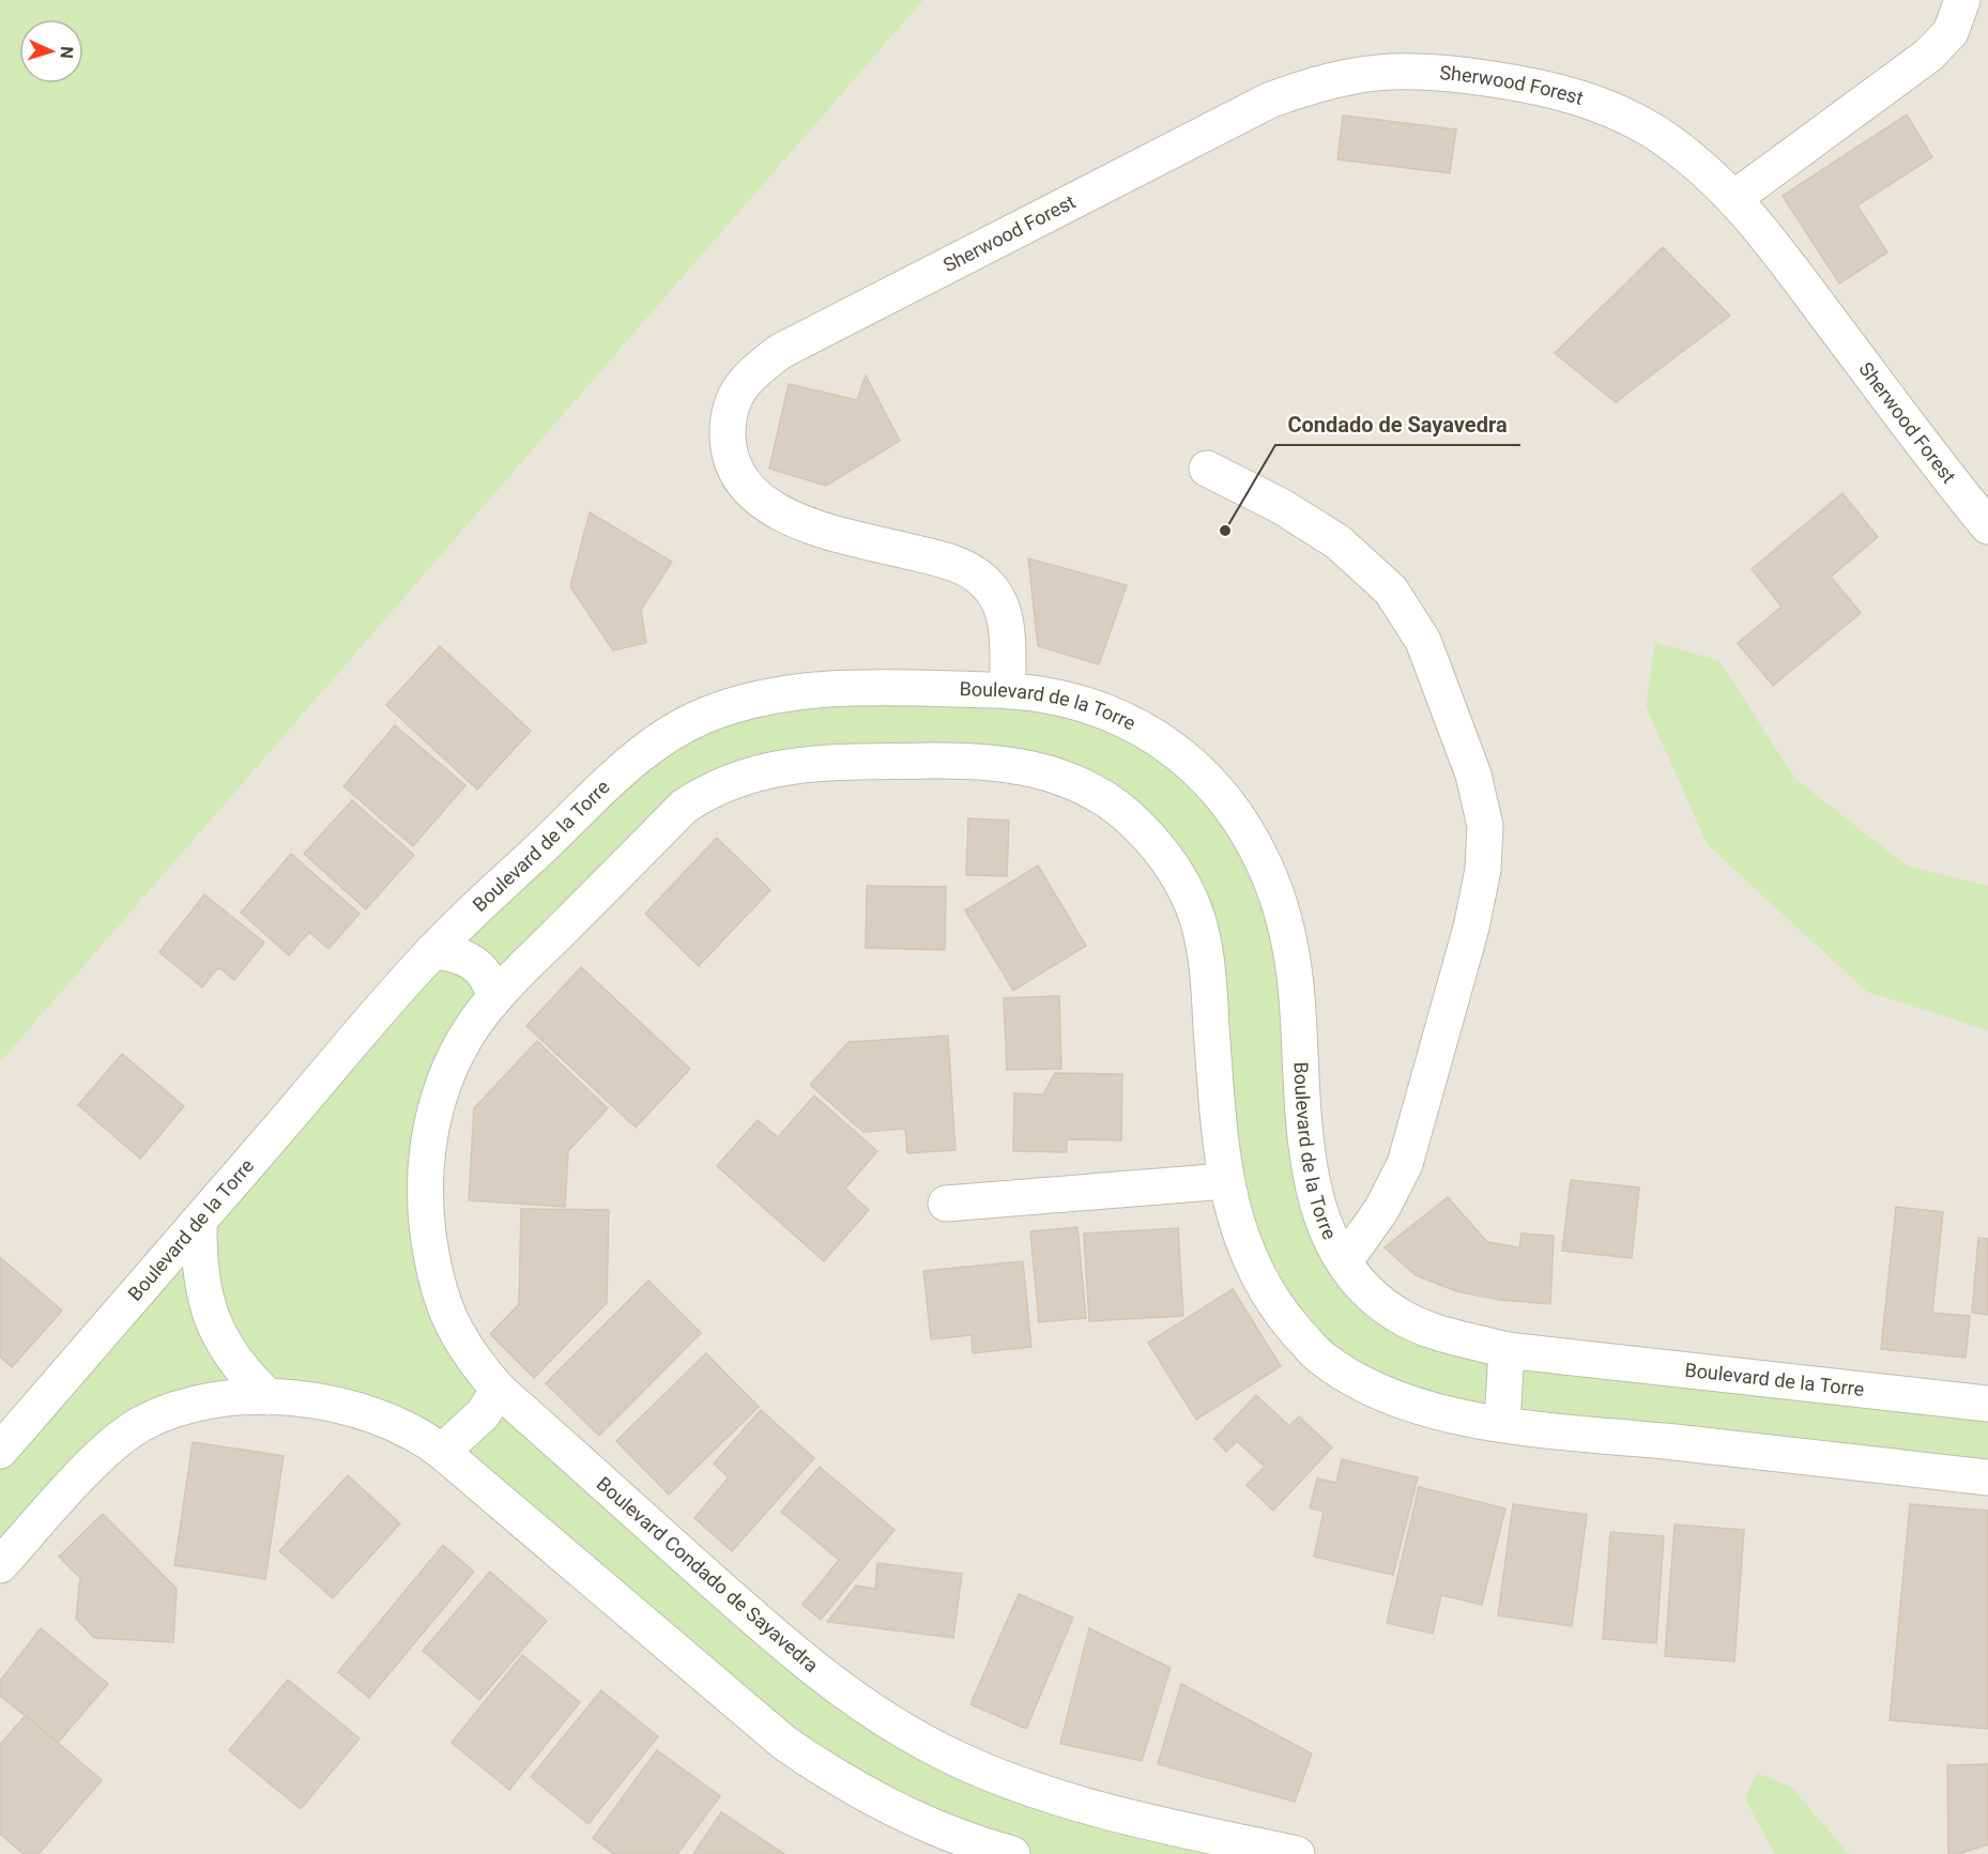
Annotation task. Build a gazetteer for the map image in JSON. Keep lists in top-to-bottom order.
{
  "streets": {
    "street": ["Sherwood Forest", "Boulevard de la Torre", "Boulevard Condado de Sayavedra"]
  },
  "crossings": [
    ["Sherwood Forest", "Boulevard de la Torre"]
  ],
  "places": ["Condado de Sayavedra"],
  "north": "right"
}
